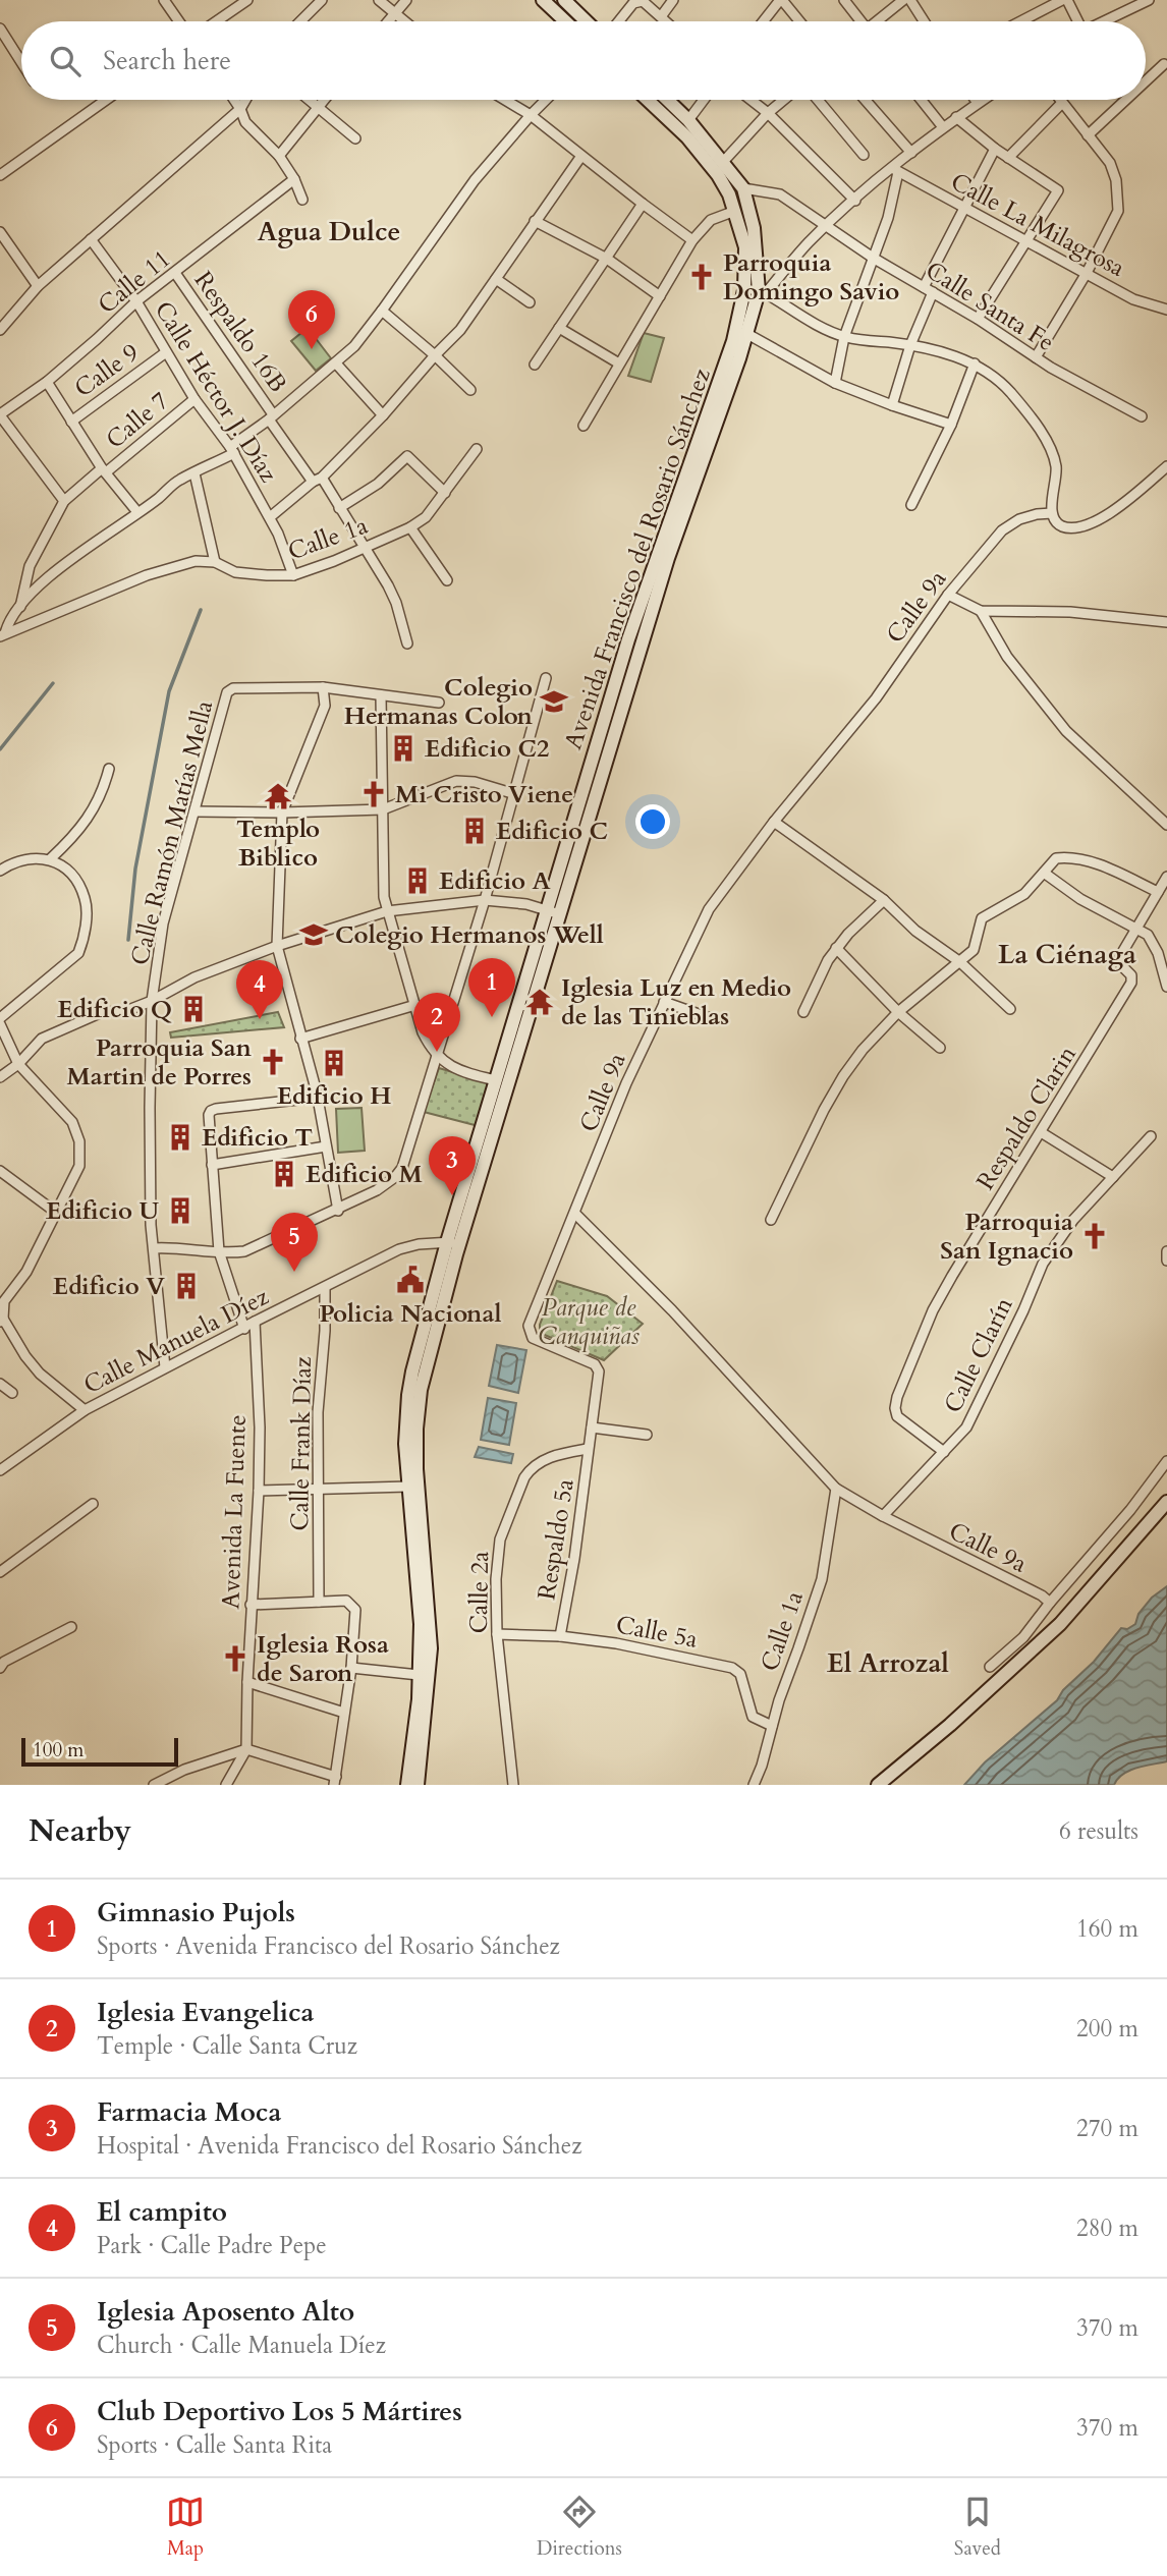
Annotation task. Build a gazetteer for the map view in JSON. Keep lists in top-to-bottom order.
{
  "streets": {
    "main road": ["Avenida Francisco del Rosario Sánchez"],
    "street": [
      "Calle La Milagrosa",
      "Calle 11",
      "Calle Santa Fe",
      "Respaldo 16B",
      "Calle 9",
      "Calle Héctor J. Díaz",
      "Calle 7",
      "Calle 1a",
      "Calle 9a",
      "Calle Ramón Matías Mella",
      "Respaldo Clarin",
      "Calle Manuela Díez",
      "Calle Clarín",
      "Calle Frank Díaz",
      "Avenida La Fuente",
      "Respaldo 5a",
      "Calle 2a",
      "Calle 5a"
    ]
  },
  "crossings": [
    ["Calle 11", "Respaldo 16B"],
    ["Calle 11", "Calle Héctor J. Díaz"],
    ["Calle Santa Fe", "Avenida Francisco del Rosario Sánchez"],
    ["Respaldo 16B", "Calle 1a"],
    ["Calle 9", "Calle Héctor J. Díaz"],
    ["Calle Héctor J. Díaz", "Calle 7"],
    ["Calle Héctor J. Díaz", "Calle 1a"],
    ["Calle 1a", "Calle 9a"],
    ["Calle 1a", "Calle 5a"],
    ["Avenida Francisco del Rosario Sánchez", "Calle Manuela Díez"],
    ["Calle 9a", "Calle Clarín"],
    ["Calle 9a", "Respaldo 5a"],
    ["Calle Ramón Matías Mella", "Calle Manuela Díez"],
    ["Respaldo Clarin", "Calle Clarín"],
    ["Calle Manuela Díez", "Calle Frank Díaz"],
    ["Calle Manuela Díez", "Avenida La Fuente"],
    ["Respaldo 5a", "Calle 2a"],
    ["Respaldo 5a", "Calle 5a"],
    ["Calle 2a", "Calle 5a"]
  ],
  "districts": ["Agua Dulce", "La Ciénaga", "El Arrozal"],
  "parks": ["Parque de Canquiñas"],
  "places": {
    "church": [
      "Parroquia Domingo Savio",
      "Mi Cristo Viene",
      "Parroquia San Martin de Porres",
      "Parroquia San Ignacio",
      "Iglesia Rosa de Saron"
    ],
    "school or university": ["Colegio Hermanas Colon", "Colegio Hermanos Well"],
    "building": [
      "Edificio C2",
      "Edificio C",
      "Edificio A",
      "Edificio Q",
      "Edificio H",
      "Edificio T",
      "Edificio M",
      "Edificio U",
      "Edificio V"
    ],
    "temple": ["Templo Biblico", "Iglesia Luz en Medio de las Tinieblas"],
    "public building": ["Policia Nacional"]
  },
  "scale_bar": "100 m",
  "page": {
    "search": "Search here",
    "pins": [
      "6",
      "1",
      "4",
      "2",
      "3",
      "5"
    ],
    "scale": "100 m",
    "heading": ["Nearby", "6 results"],
    "list": [
      {
        "mark": "1",
        "name": "Gimnasio Pujols",
        "note": "Sports · Avenida Francisco del Rosario Sánchez",
        "value": "160 m"
      },
      {
        "mark": "2",
        "name": "Iglesia Evangelica",
        "note": "Temple · Calle Santa Cruz",
        "value": "200 m"
      },
      {
        "mark": "3",
        "name": "Farmacia Moca",
        "note": "Hospital · Avenida Francisco del Rosario Sánchez",
        "value": "270 m"
      },
      {
        "mark": "4",
        "name": "El campito",
        "note": "Park · Calle Padre Pepe",
        "value": "280 m"
      },
      {
        "mark": "5",
        "name": "Iglesia Aposento Alto",
        "note": "Church · Calle Manuela Díez",
        "value": "370 m"
      },
      {
        "mark": "6",
        "name": "Club Deportivo Los 5 Mártires",
        "note": "Sports · Calle Santa Rita",
        "value": "370 m"
      }
    ],
    "nav": ["Map", "Directions", "Saved"]
  }
}
